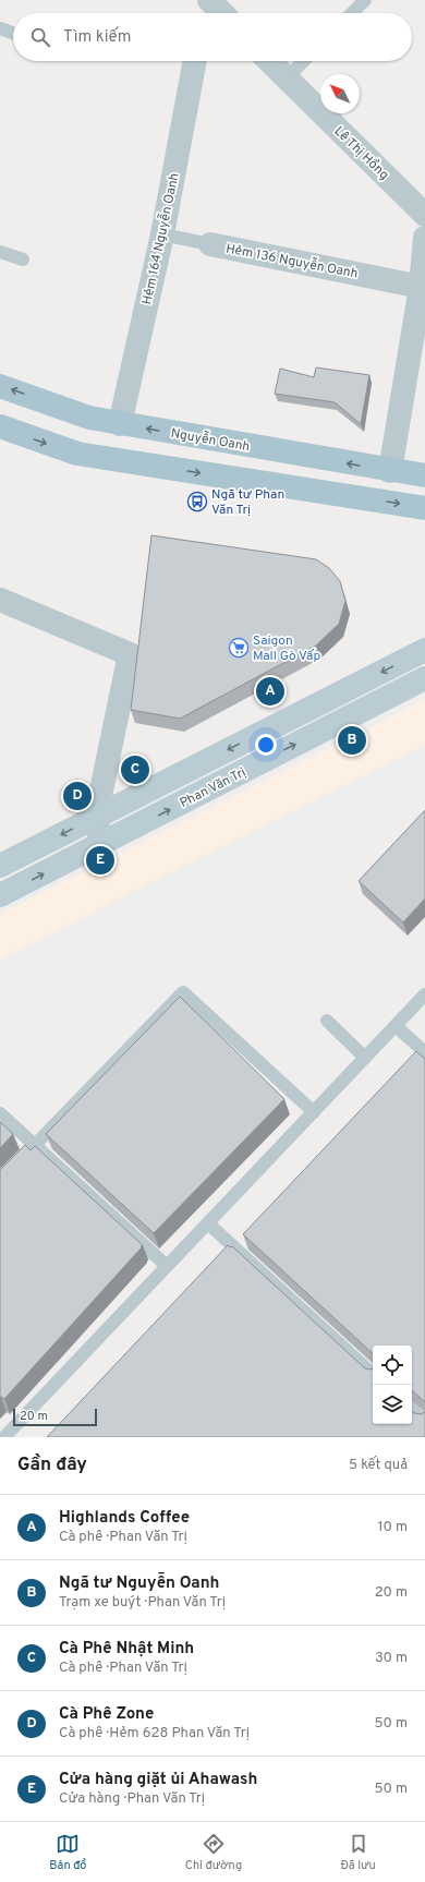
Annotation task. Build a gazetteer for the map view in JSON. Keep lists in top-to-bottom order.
{
  "streets": {
    "main road": ["Nguyễn Oanh", "Phan Văn Trị"],
    "street": ["Lê Thị Hồng", "Hẻm 164 Nguyễn Oanh", "Hẻm 136 Nguyễn Oanh"]
  },
  "crossings": [
    ["Hẻm 164 Nguyễn Oanh", "Hẻm 136 Nguyễn Oanh"],
    ["Hẻm 164 Nguyễn Oanh", "Nguyễn Oanh"]
  ],
  "places": {
    "bus stop": ["Ngã tư Phan Văn Trị"],
    "supermarket": ["Saigon Mall Gò Vấp"]
  },
  "scale_bar": "20 m",
  "north": "top left",
  "page": {
    "search": "Tìm kiếm",
    "pins": [
      "A",
      "B",
      "C",
      "D",
      "E"
    ],
    "scale": "20 m",
    "heading": ["Gần đây", "5 kết quả"],
    "list": [
      {
        "mark": "A",
        "name": "Highlands Coffee",
        "note": "Cà phê · Phan Văn Trị",
        "value": "10 m"
      },
      {
        "mark": "B",
        "name": "Ngã tư Nguyễn Oanh",
        "note": "Trạm xe buýt · Phan Văn Trị",
        "value": "20 m"
      },
      {
        "mark": "C",
        "name": "Cà Phê Nhật Minh",
        "note": "Cà phê · Phan Văn Trị",
        "value": "30 m"
      },
      {
        "mark": "D",
        "name": "Cà Phê Zone",
        "note": "Cà phê · Hẻm 628 Phan Văn Trị",
        "value": "50 m"
      },
      {
        "mark": "E",
        "name": "Cửa hàng giặt ủi Ahawash",
        "note": "Cửa hàng · Phan Văn Trị",
        "value": "50 m"
      }
    ],
    "nav": ["Bản đồ", "Chỉ đường", "Đã lưu"]
  }
}
